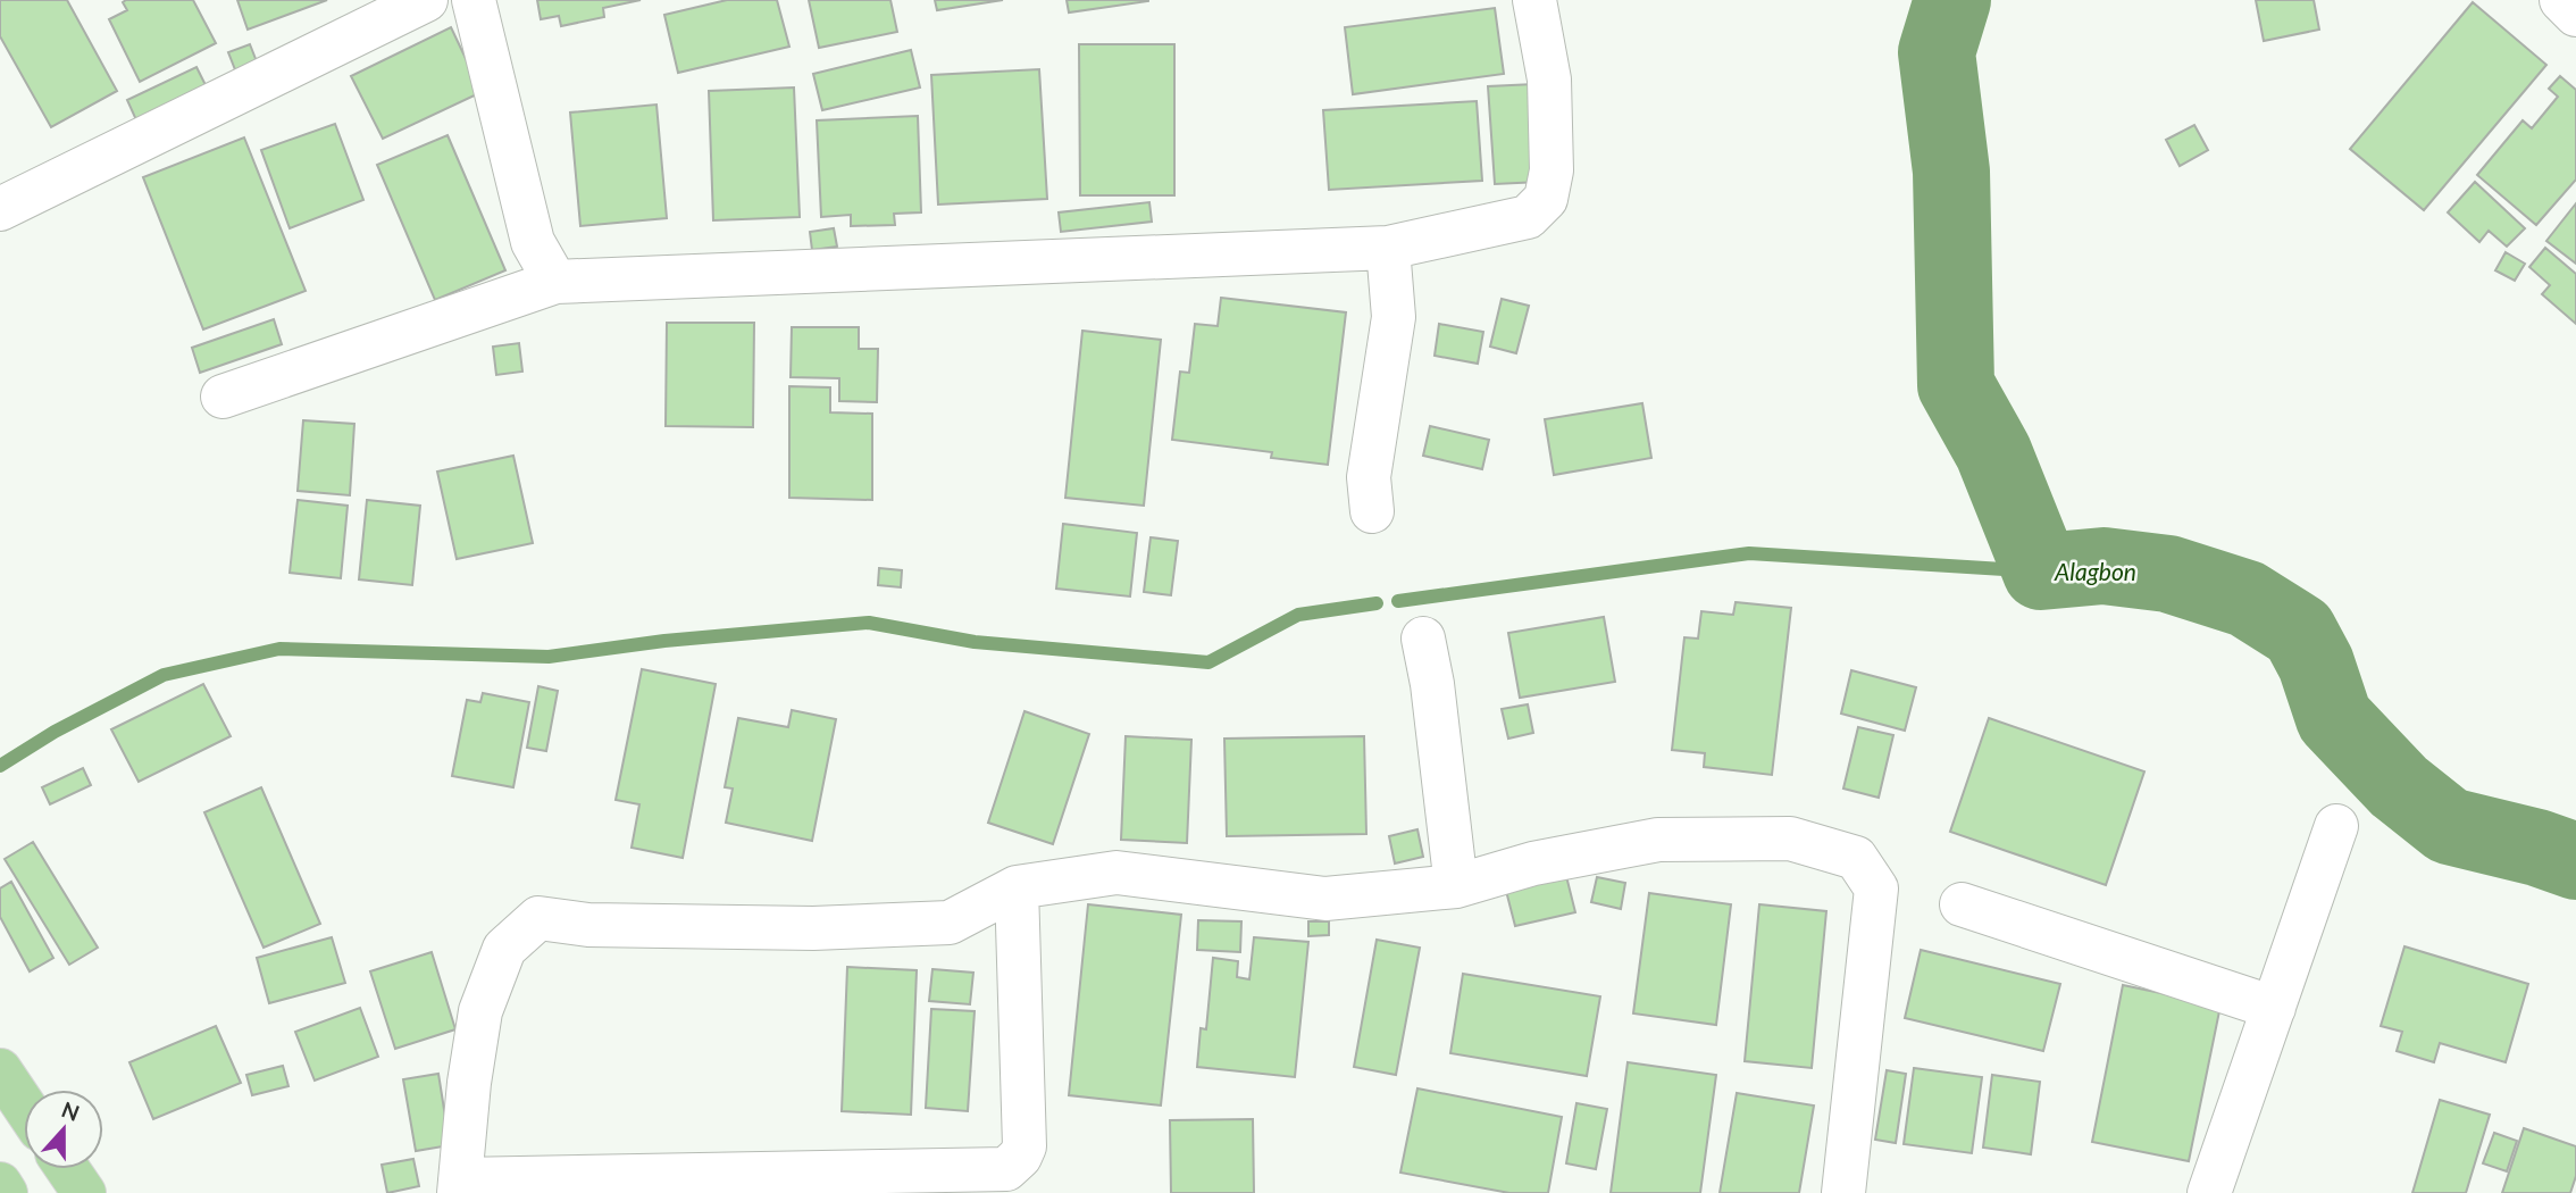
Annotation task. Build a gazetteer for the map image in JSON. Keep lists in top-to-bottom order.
{
  "water": ["Alagbon"],
  "north": "top"
}
